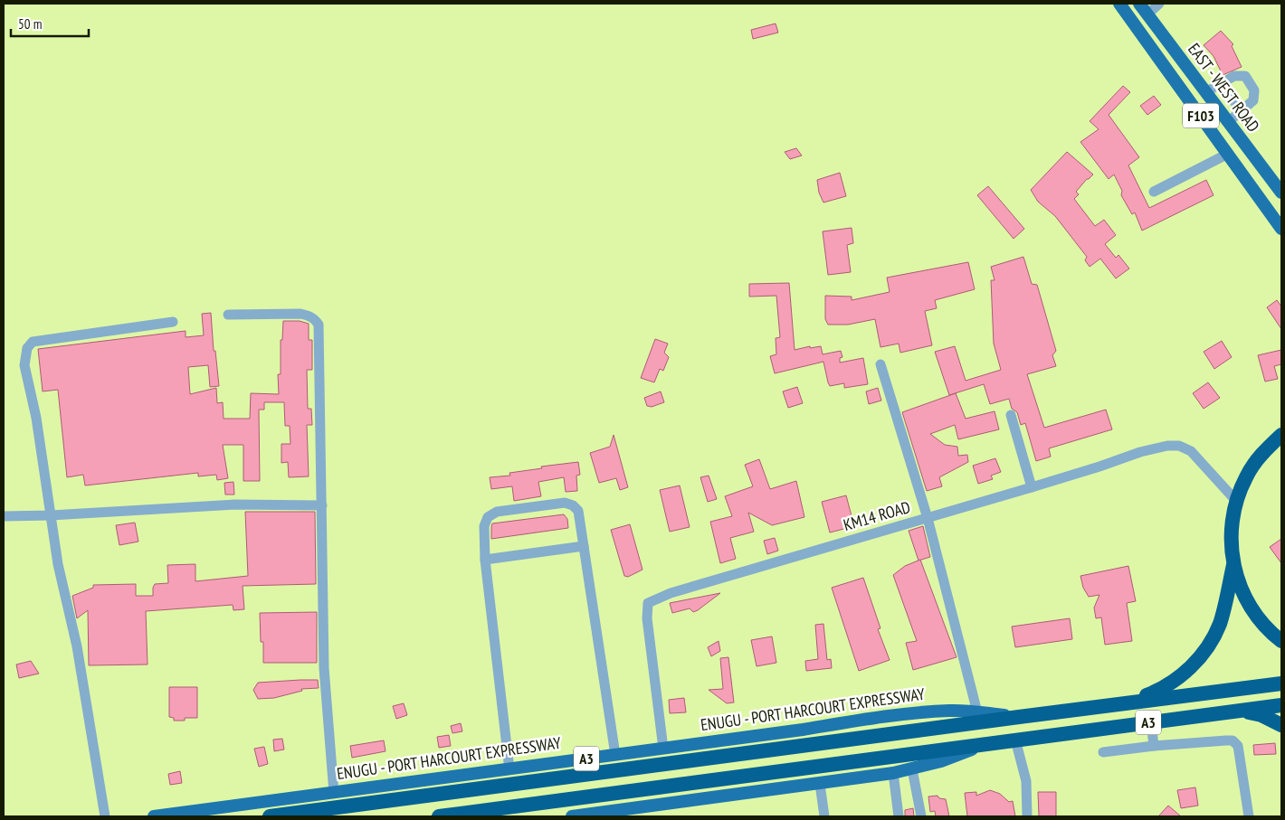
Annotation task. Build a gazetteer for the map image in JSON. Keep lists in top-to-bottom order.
{
  "streets": {
    "highway": ["ENUGU - PORT HARCOURT EXPRESSWAY", "A3"],
    "main road": ["EAST - WEST ROAD", "F103"],
    "street": ["KM14 ROAD"]
  },
  "crossings": [
    ["KM14 ROAD", "ENUGU - PORT HARCOURT EXPRESSWAY"]
  ],
  "scale_bar": "50 m"
}
